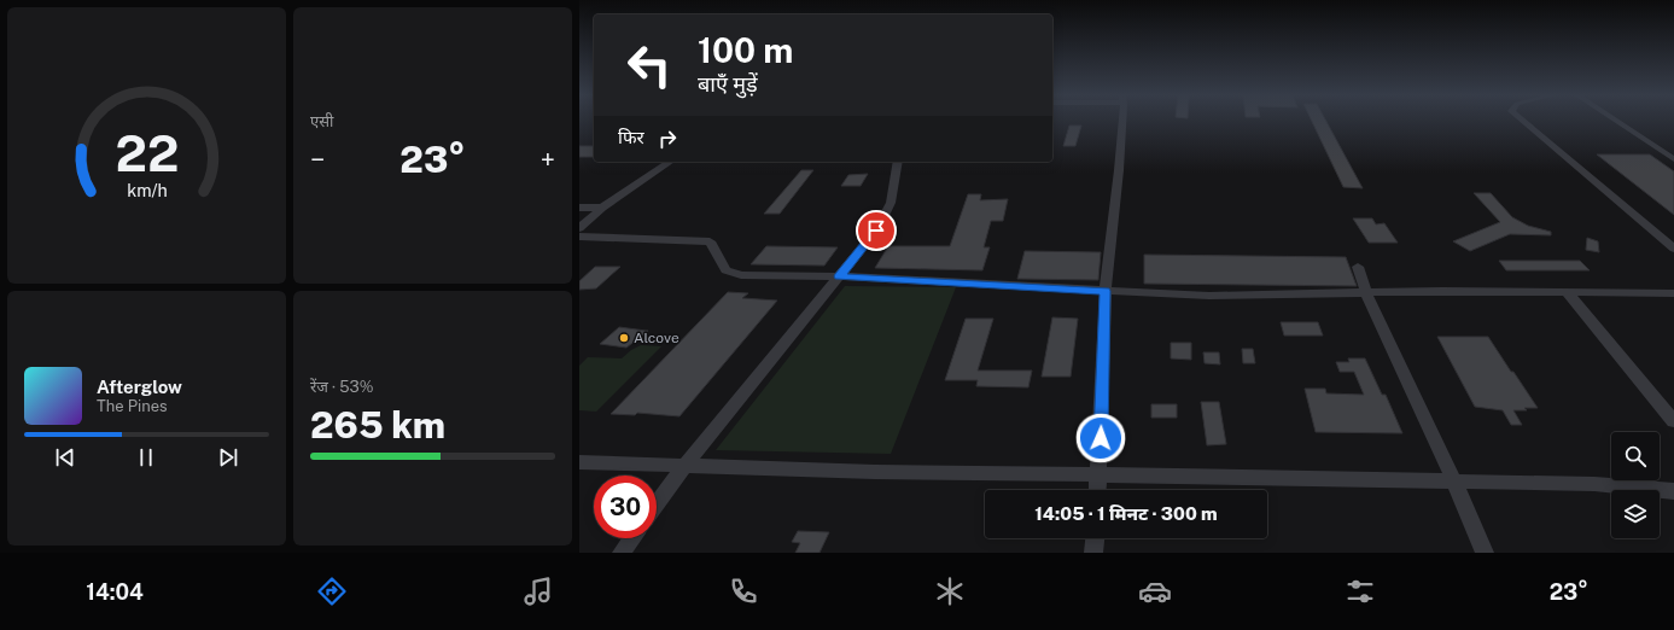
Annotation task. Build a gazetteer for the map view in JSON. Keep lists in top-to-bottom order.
{
  "places": ["Alcove"],
  "page": {
    "tile": [
      "एसी",
      ["रेंज · 53%", "265 km"]
    ],
    "turn": ["100 m", "बाएँ मुड़ें"],
    "then": "फिर",
    "heat": ["−", "23°", "+"],
    "song": ["Afterglow", "The Pines"],
    "limit": "30",
    "trip": "14:05 · 1 मिनट · 300 m",
    "tabs": ["14:04", "23°"],
    "gauge": ["22", "km/h"]
  }
}
